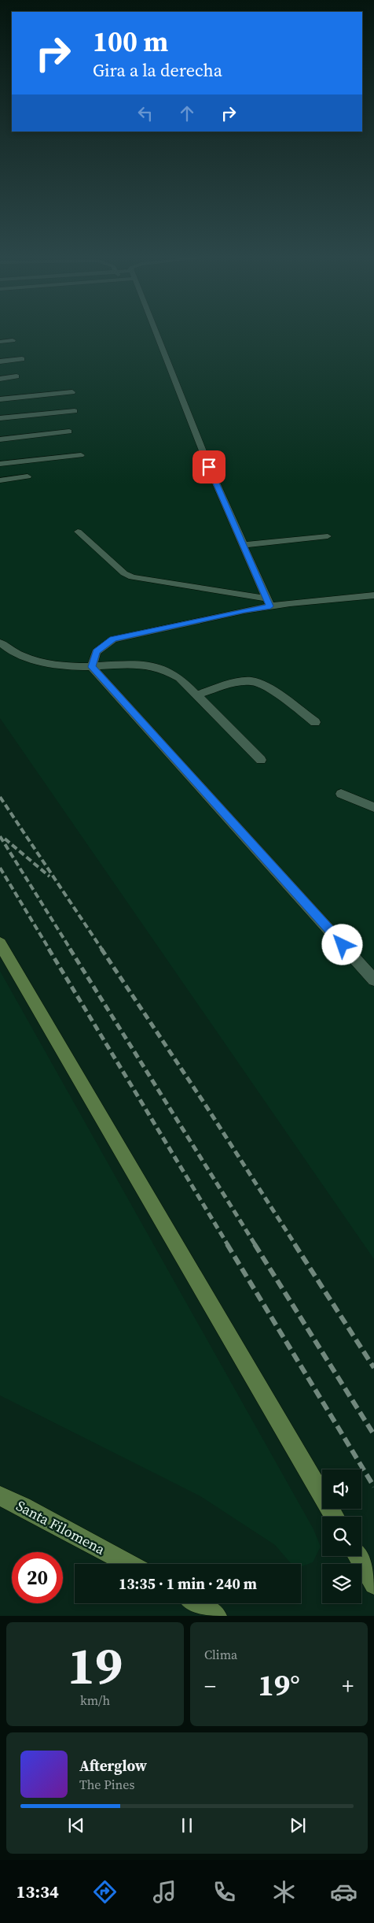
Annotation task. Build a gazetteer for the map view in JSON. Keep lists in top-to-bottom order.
{
  "streets": {
    "main road": ["Santa Filomena"]
  },
  "page": {
    "turn": ["100 m", "Gira a la derecha"],
    "limit": "20",
    "trip": "13:35 · 1 min · 240 m",
    "tile": [
      ["19", "km/h"],
      "Clima"
    ],
    "heat": ["−", "19°", "+"],
    "song": ["Afterglow", "The Pines"],
    "tabs": "13:34"
  }
}
